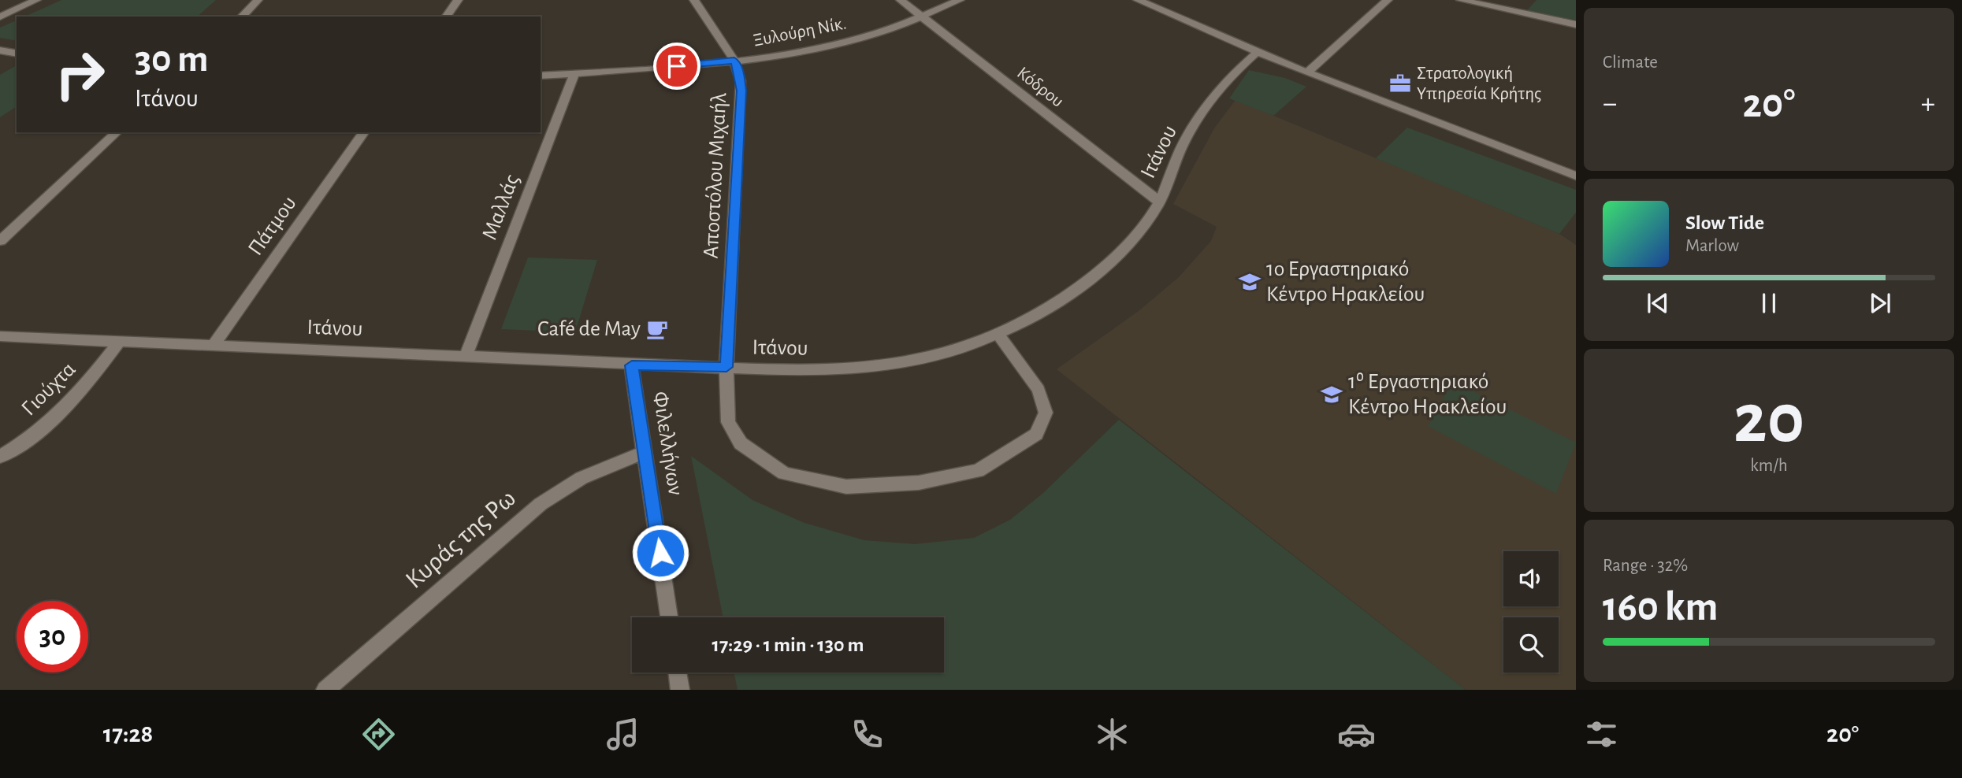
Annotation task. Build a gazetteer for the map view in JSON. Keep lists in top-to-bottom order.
{
  "streets": {
    "street": [
      "Ξυλούρη Νίκ.",
      "Κόδρου",
      "Ιτάνου",
      "Αποστόλου Μιχαήλ",
      "Μαλλάς",
      "Πάτμου",
      "Γιούχτα",
      "Φιλελλήνων",
      "Κυράς της Ρω"
    ]
  },
  "crossings": [
    ["Ξυλούρη Νίκ.", "Κόδρου"],
    ["Ξυλούρη Νίκ.", "Αποστόλου Μιχαήλ"],
    ["Ξυλούρη Νίκ.", "Μαλλάς"],
    ["Κόδρου", "Ιτάνου"],
    ["Ιτάνου", "Αποστόλου Μιχαήλ"],
    ["Ιτάνου", "Μαλλάς"],
    ["Ιτάνου", "Πάτμου"],
    ["Ιτάνου", "Γιούχτα"],
    ["Ιτάνου", "Φιλελλήνων"],
    ["Φιλελλήνων", "Κυράς της Ρω"]
  ],
  "places": {
    "office": ["Στρατολογική Υπηρεσία Κρήτης"],
    "school or university": ["1ο Εργαστηριακό Κέντρο Ηρακλείου", "1⁰ Εργαστηριακό Κέντρο Ηρακλείου"],
    "cafe": ["Café de May"]
  },
  "page": {
    "tile": [
      "Climate",
      ["20", "km/h"],
      ["Range · 32%", "160 km"]
    ],
    "turn": ["30 m", "Ιτάνου"],
    "heat": ["−", "20°", "+"],
    "song": ["Slow Tide", "Marlow"],
    "limit": "30",
    "trip": "17:29 · 1 min · 130 m",
    "tabs": ["17:28", "20°"]
  }
}
